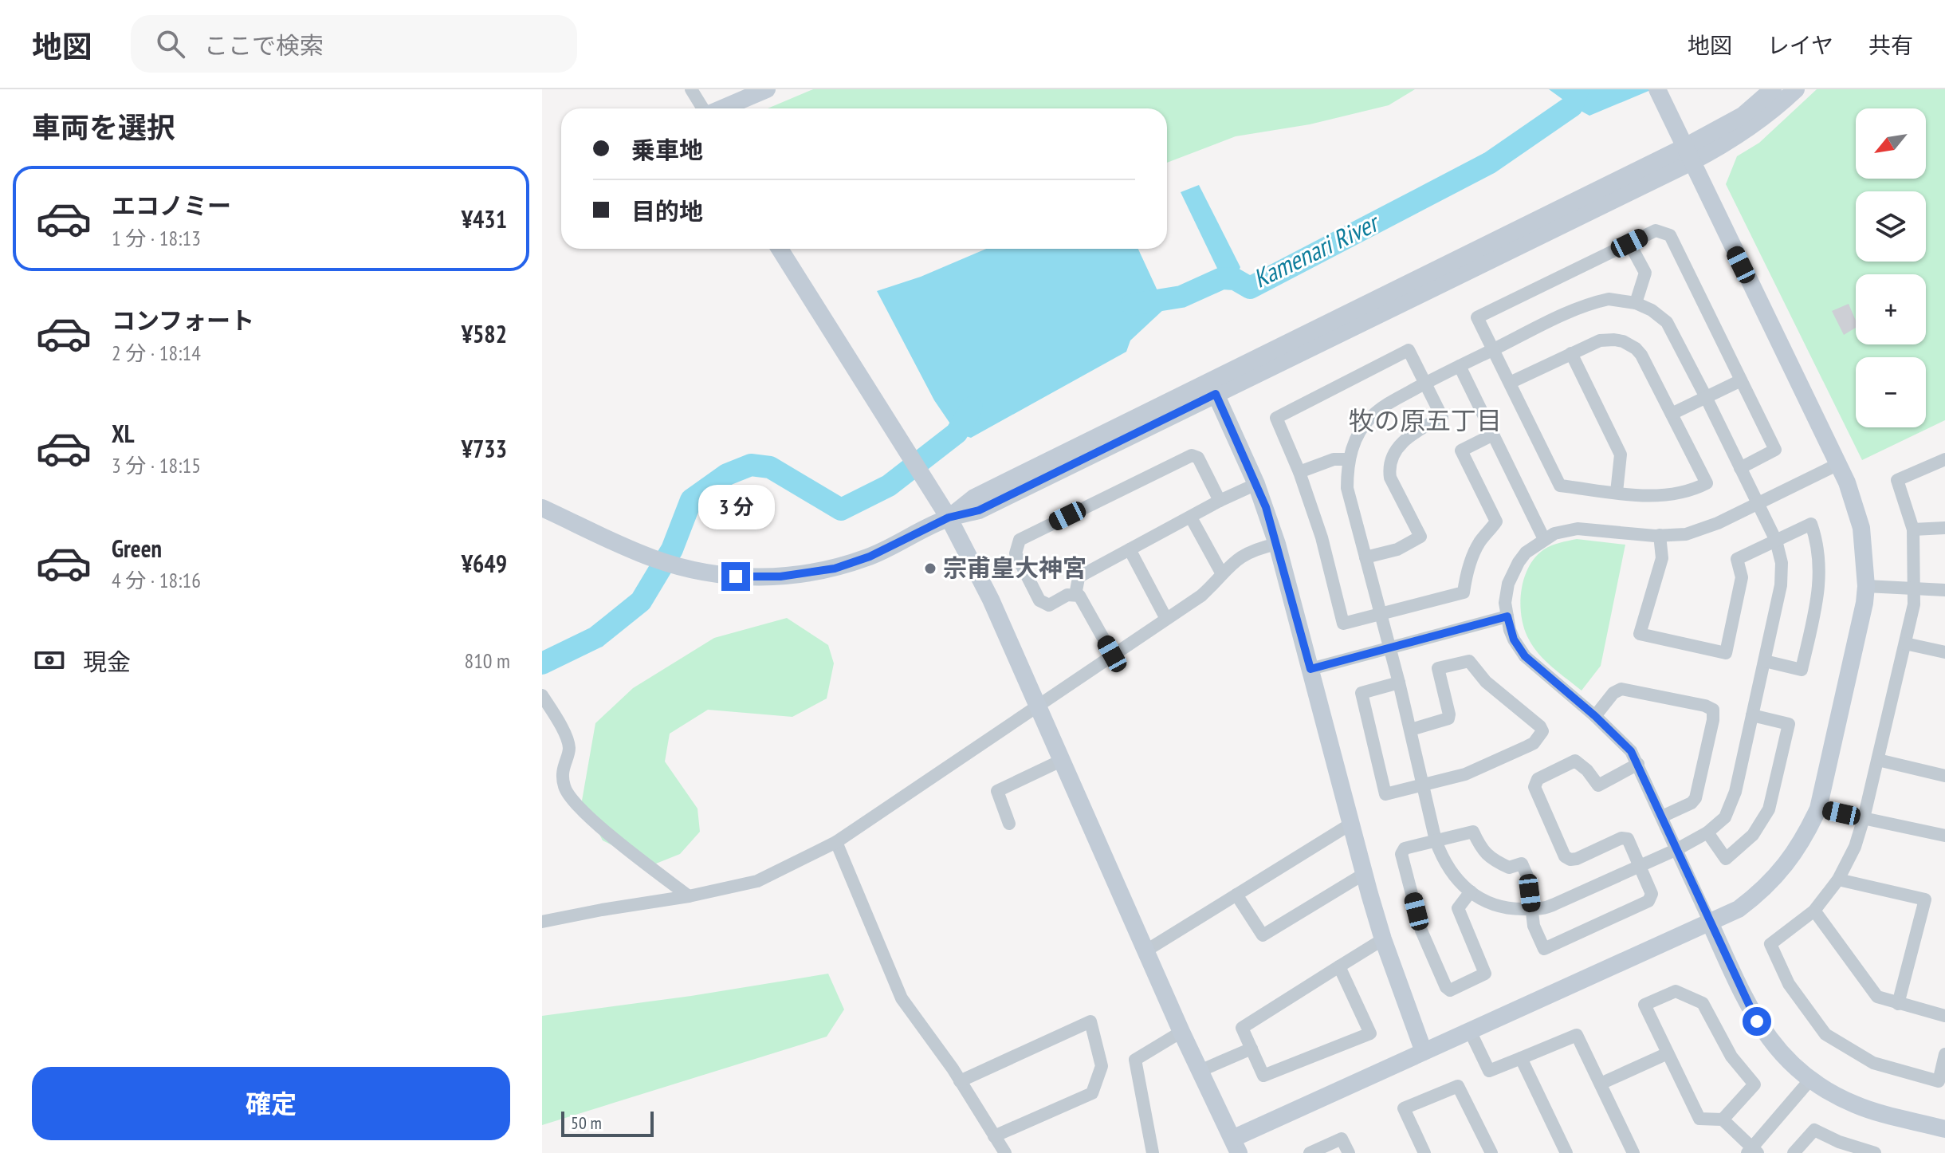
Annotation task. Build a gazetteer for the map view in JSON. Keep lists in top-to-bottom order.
{
  "districts": ["牧の原五丁目"],
  "water": ["Kamenari River"],
  "places": ["宗甫皇大神宮"],
  "scale_bar": "50 m",
  "north": "bottom left",
  "page": {
    "header": "地図",
    "search": "ここで検索",
    "nav": ["地図", "レイヤ", "共有"],
    "heading": "車両を選択",
    "map_buttons": ["+", "−"],
    "banner": ["乗車地", "目的地"],
    "list": [
      {
        "name": "エコノミー",
        "note": "1 分 · 18:13",
        "value": "¥431"
      },
      {
        "name": "コンフォート",
        "note": "2 分 · 18:14",
        "value": "¥582"
      },
      {
        "name": "XL",
        "note": "3 分 · 18:15",
        "value": "¥733"
      },
      {
        "name": "Green",
        "note": "4 分 · 18:16",
        "value": "¥649"
      }
    ],
    "bubble": "3 分",
    "pay": ["現金", "810 m"],
    "buttons": "確定",
    "scale": "50 m"
  }
}
